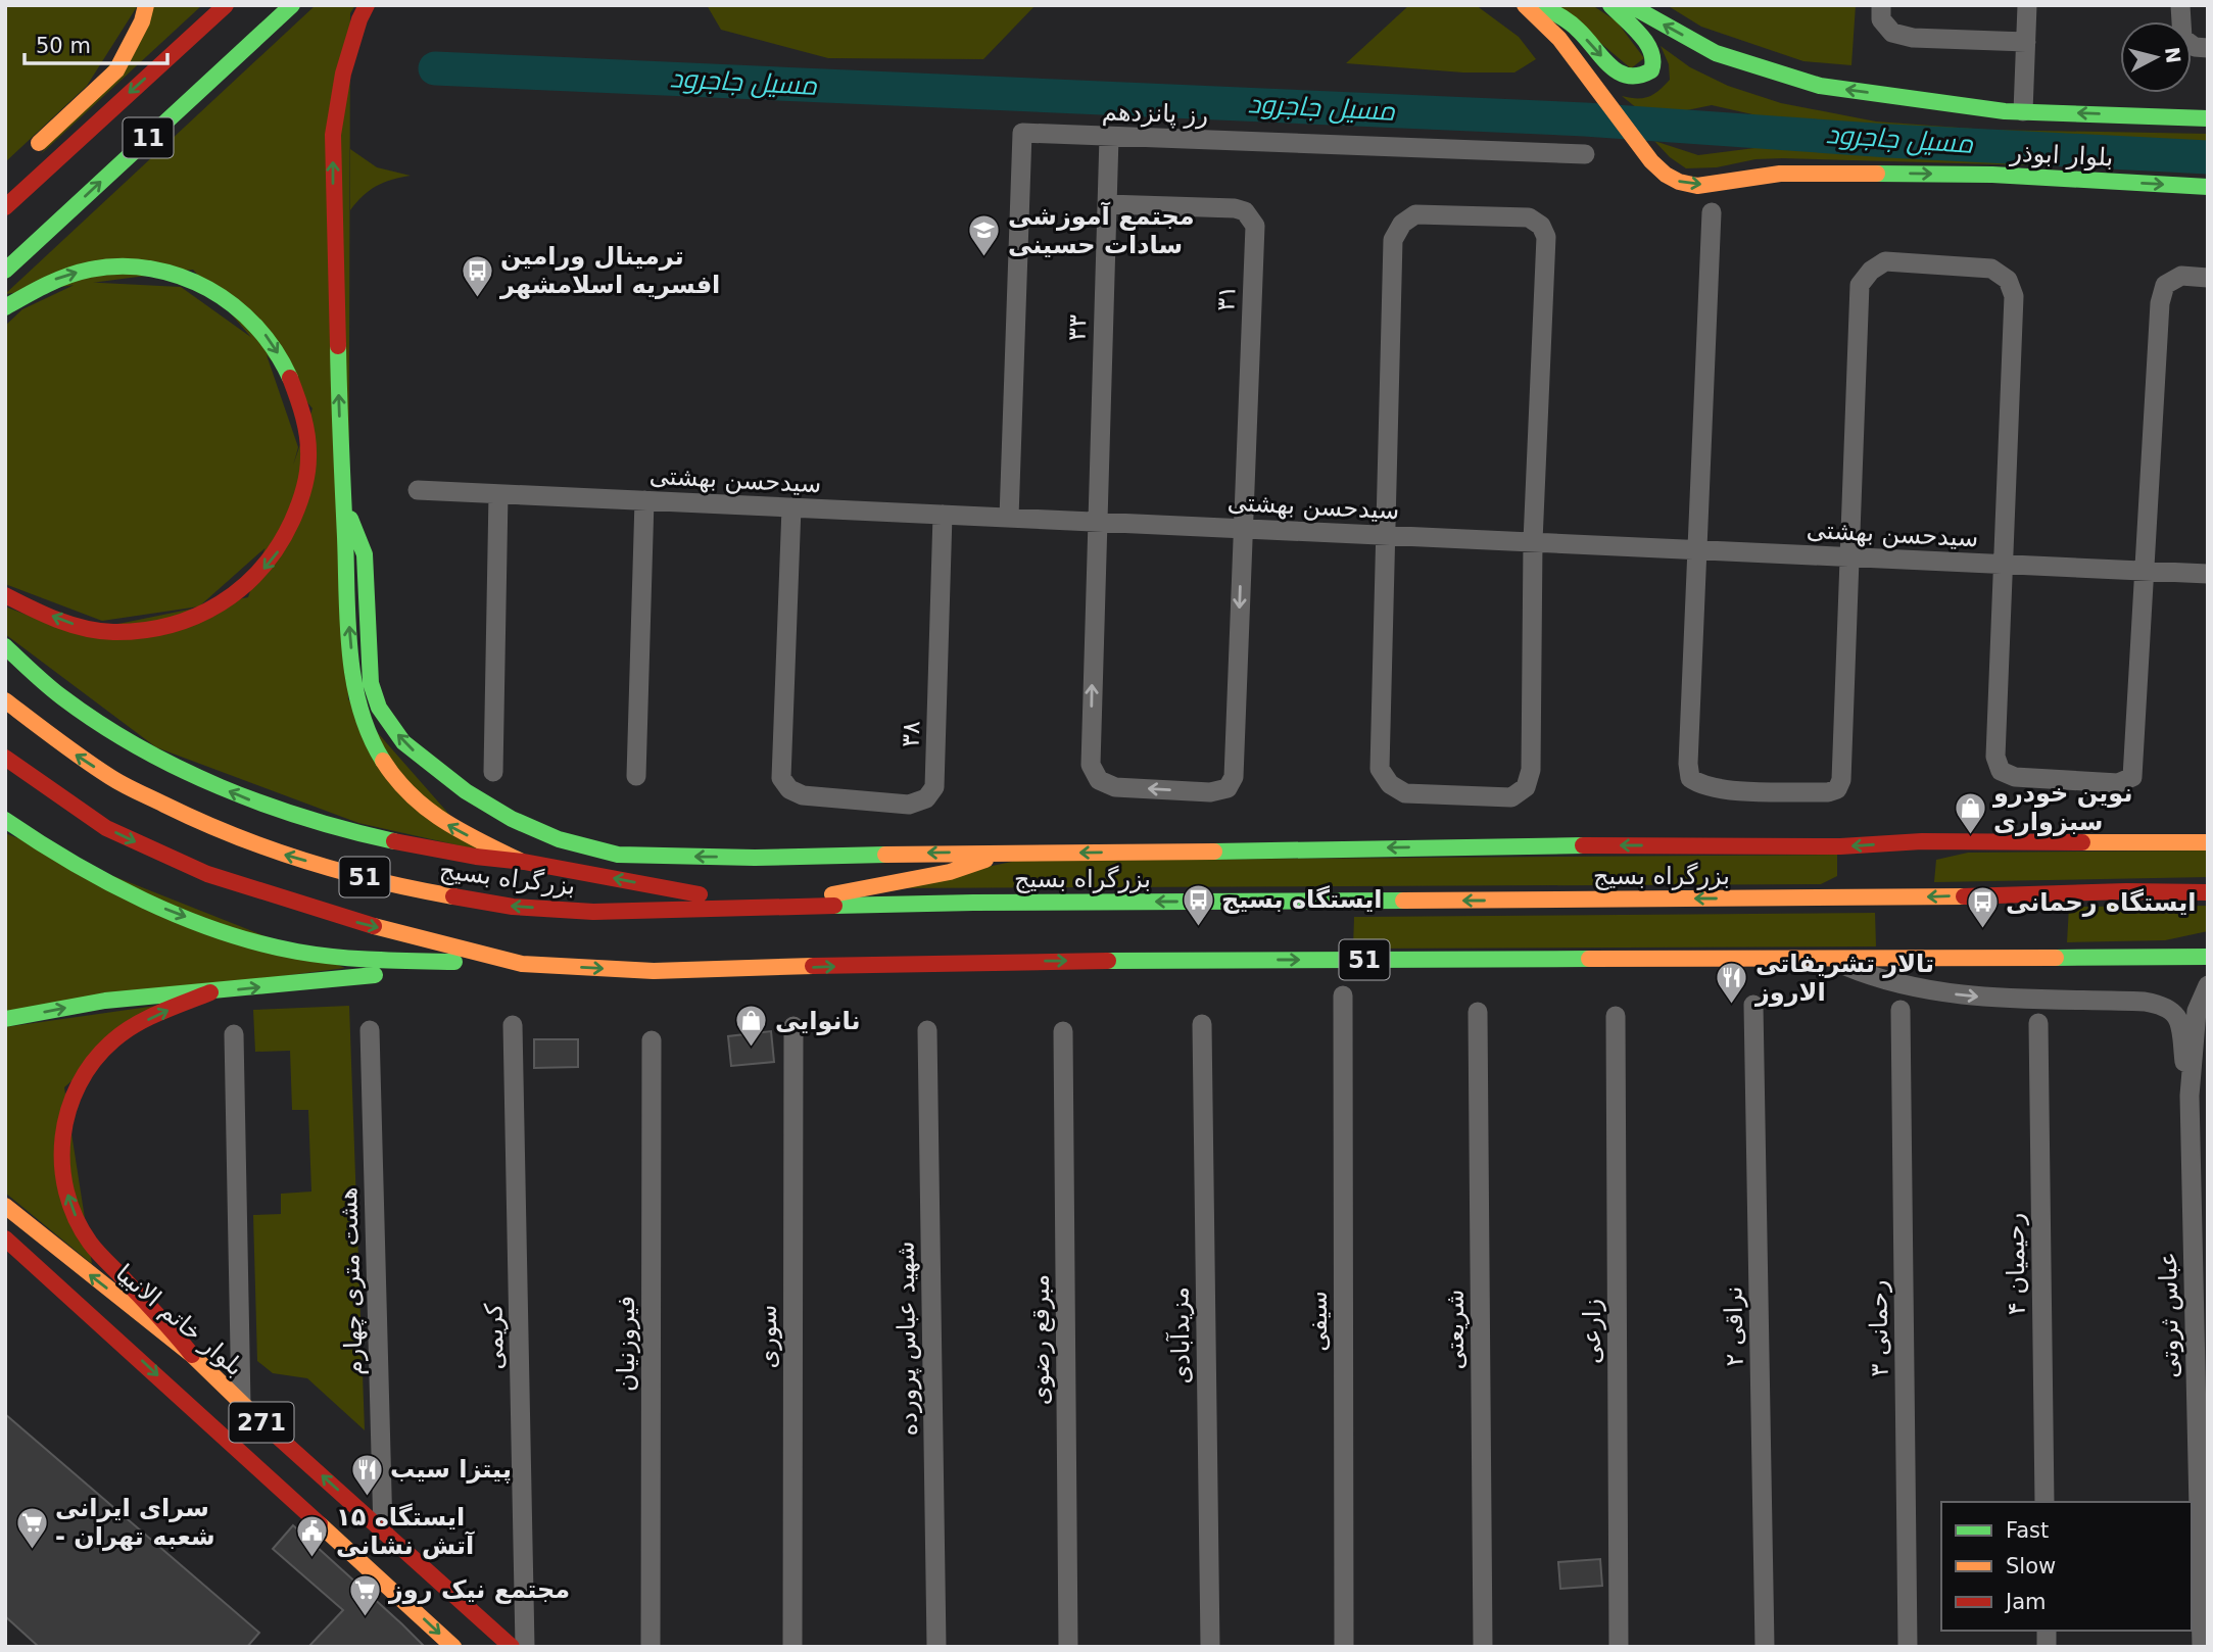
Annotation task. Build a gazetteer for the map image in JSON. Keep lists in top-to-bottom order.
{
  "streets": {
    "main road": [
      "11",
      "بلوار ابوذر",
      "بزرگراه بسیج",
      "51",
      "بلوار خاتم الانبیا",
      "271"
    ],
    "street": [
      "رز پانزدهم",
      "۳۱",
      "۳۳",
      "سیدحسن بهشتی",
      "۳۸",
      "رحیمیان ۴",
      "هشت متری چهارم",
      "عباس ثروتی",
      "سیفی",
      "نراقی ۲",
      "رحمانی ۳",
      "شریعتی",
      "زارعی",
      "مزیدآبادی",
      "کریمی",
      "سوری",
      "شهید عباس پرورده",
      "مبرقع رضوی",
      "فیروزنیان"
    ]
  },
  "crossings": [
    ["رز پانزدهم", "۳۳"],
    ["رز پانزدهم", "سیدحسن بهشتی"],
    ["۳۱", "۳۳"],
    ["۳۱", "سیدحسن بهشتی"],
    ["۳۳", "سیدحسن بهشتی"],
    ["سیدحسن بهشتی", "۳۸"],
    ["هشت متری چهارم", "بلوار خاتم الانبیا"]
  ],
  "water": ["مسیل جاجرود"],
  "places": {
    "school or university": ["مجتمع آموزشی سادات حسینی"],
    "bus stop": ["ترمینال ورامین افسریه اسلامشهر", "ایستگاه بسیج", "ایستگاه رحمانی"],
    "shop": ["نوین خودرو سبزواری", "نانوایی"],
    "restaurant": ["تالار تشریفاتی الاروز", "پیتزا سیب"],
    "supermarket": ["سرای ایرانی - شعبه تهران", "مجتمع نیک‌ روز"],
    "public building": ["ایستگاه ۱۵ آتش نشانی"]
  },
  "legend": ["Fast", "Slow", "Jam"],
  "scale_bar": "50 m",
  "north": "right"
}
